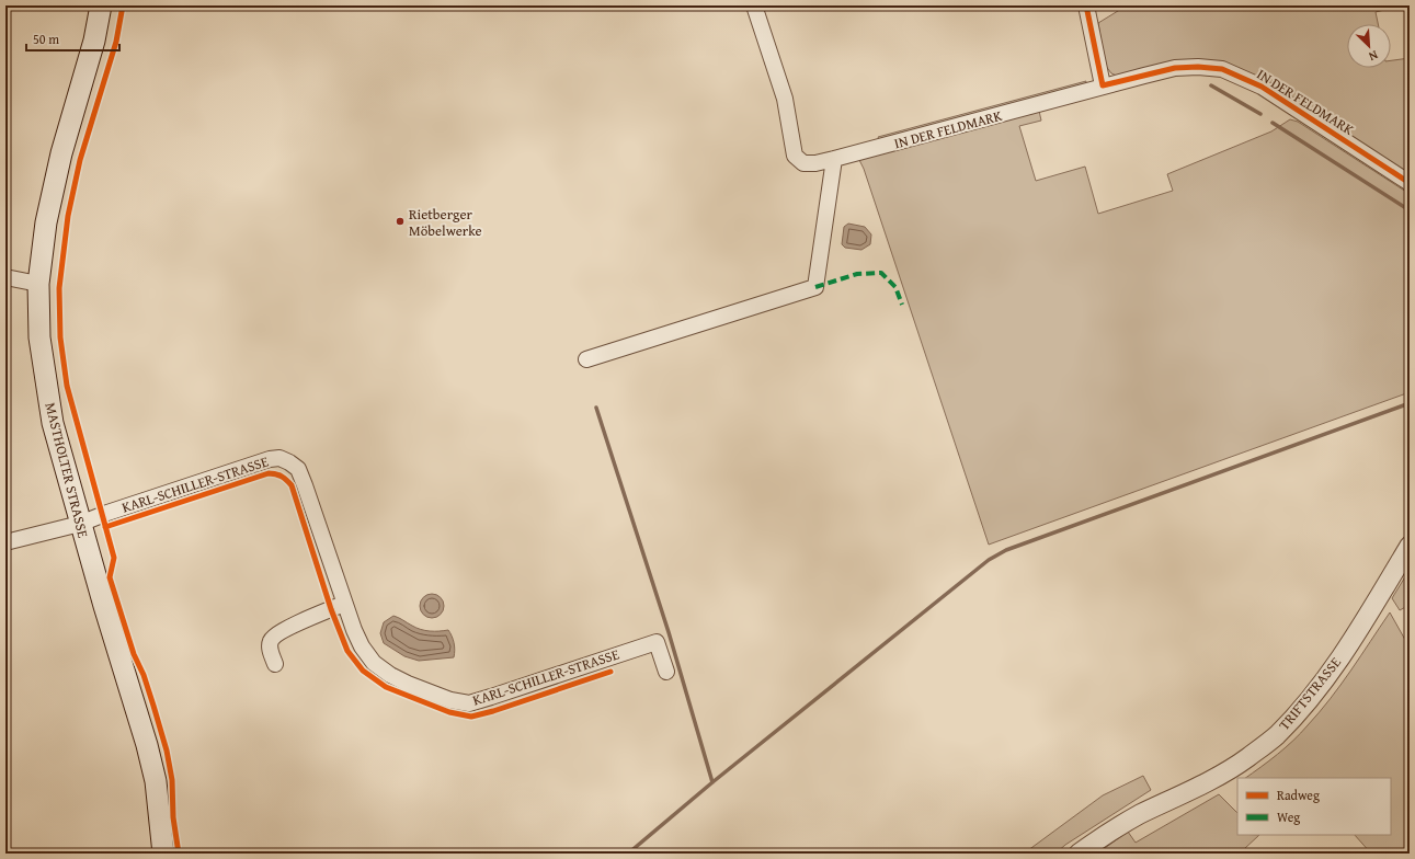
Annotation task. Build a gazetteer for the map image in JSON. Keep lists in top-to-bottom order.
{
  "streets": {
    "main road": ["MASTHOLTER STRASSE"],
    "street": ["IN DER FELDMARK", "KARL-SCHILLER-STRASSE", "TRIFTSTRASSE"]
  },
  "crossings": [
    ["MASTHOLTER STRASSE", "KARL-SCHILLER-STRASSE"]
  ],
  "places": ["Rietberger Möbelwerke"],
  "legend": ["Radweg", "Weg"],
  "scale_bar": "50 m",
  "north": "bottom right"
}
